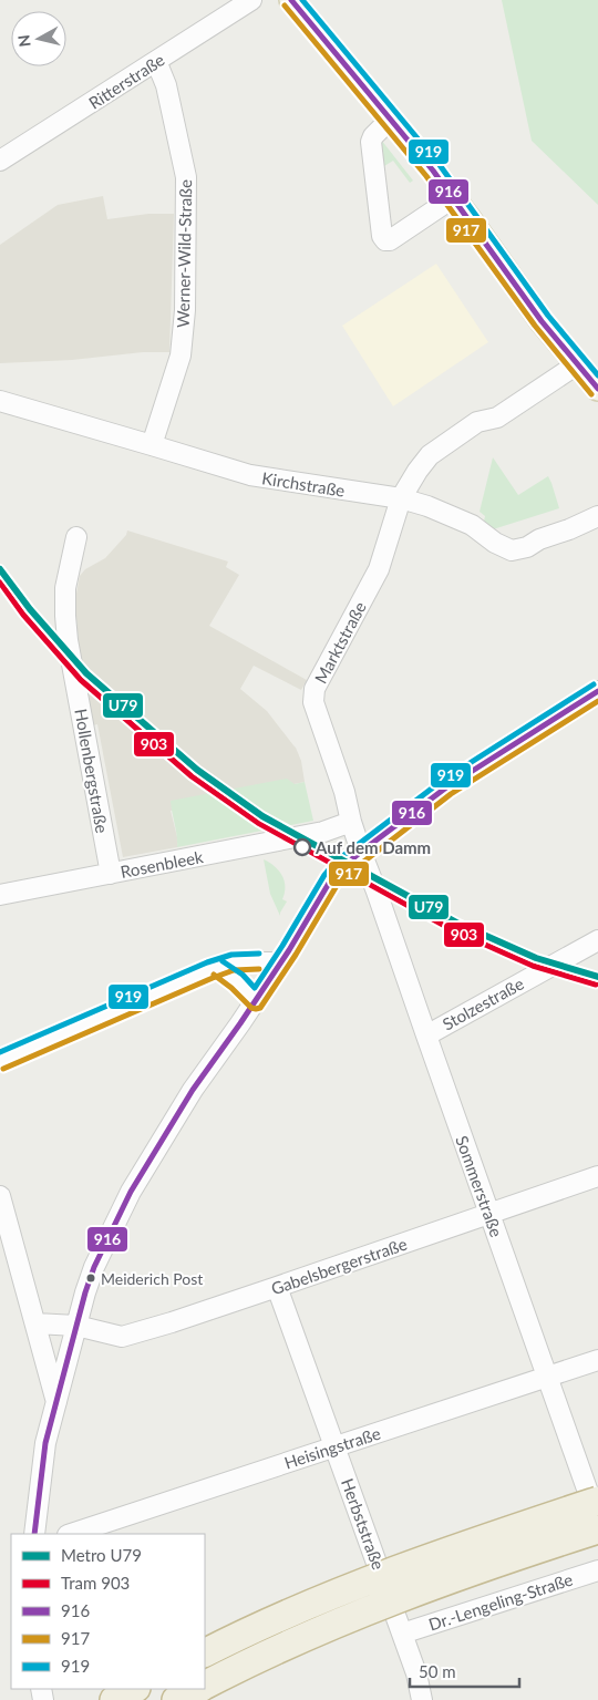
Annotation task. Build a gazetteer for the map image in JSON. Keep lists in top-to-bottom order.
{
  "streets": {
    "street": [
      "Ritterstraße",
      "Werner-Wild-Straße",
      "Kirchstraße",
      "Marktstraße",
      "Hollenbergstraße",
      "Rosenbleek",
      "Stolzestraße",
      "Sommerstraße",
      "Gabelsbergerstraße",
      "Heisingstraße",
      "Herbststraße",
      "Dr.-Lengeling-Straße"
    ]
  },
  "crossings": [
    ["Ritterstraße", "Werner-Wild-Straße"],
    ["Werner-Wild-Straße", "Kirchstraße"],
    ["Kirchstraße", "Marktstraße"],
    ["Marktstraße", "Rosenbleek"],
    ["Marktstraße", "Sommerstraße"],
    ["Hollenbergstraße", "Rosenbleek"],
    ["Stolzestraße", "Sommerstraße"],
    ["Sommerstraße", "Gabelsbergerstraße"],
    ["Sommerstraße", "Heisingstraße"],
    ["Gabelsbergerstraße", "Herbststraße"],
    ["Heisingstraße", "Herbststraße"],
    ["Herbststraße", "Dr.-Lengeling-Straße"]
  ],
  "places": ["Auf dem Damm", "Meiderich Post"],
  "lines": [
    "transit line 916",
    "transit line 919",
    "transit line 917",
    "metro line U79",
    "tram line 903"
  ],
  "legend": [
    "Metro U79",
    "Tram 903",
    "916",
    "917",
    "919"
  ],
  "scale_bar": "50 m",
  "north": "left"
}
